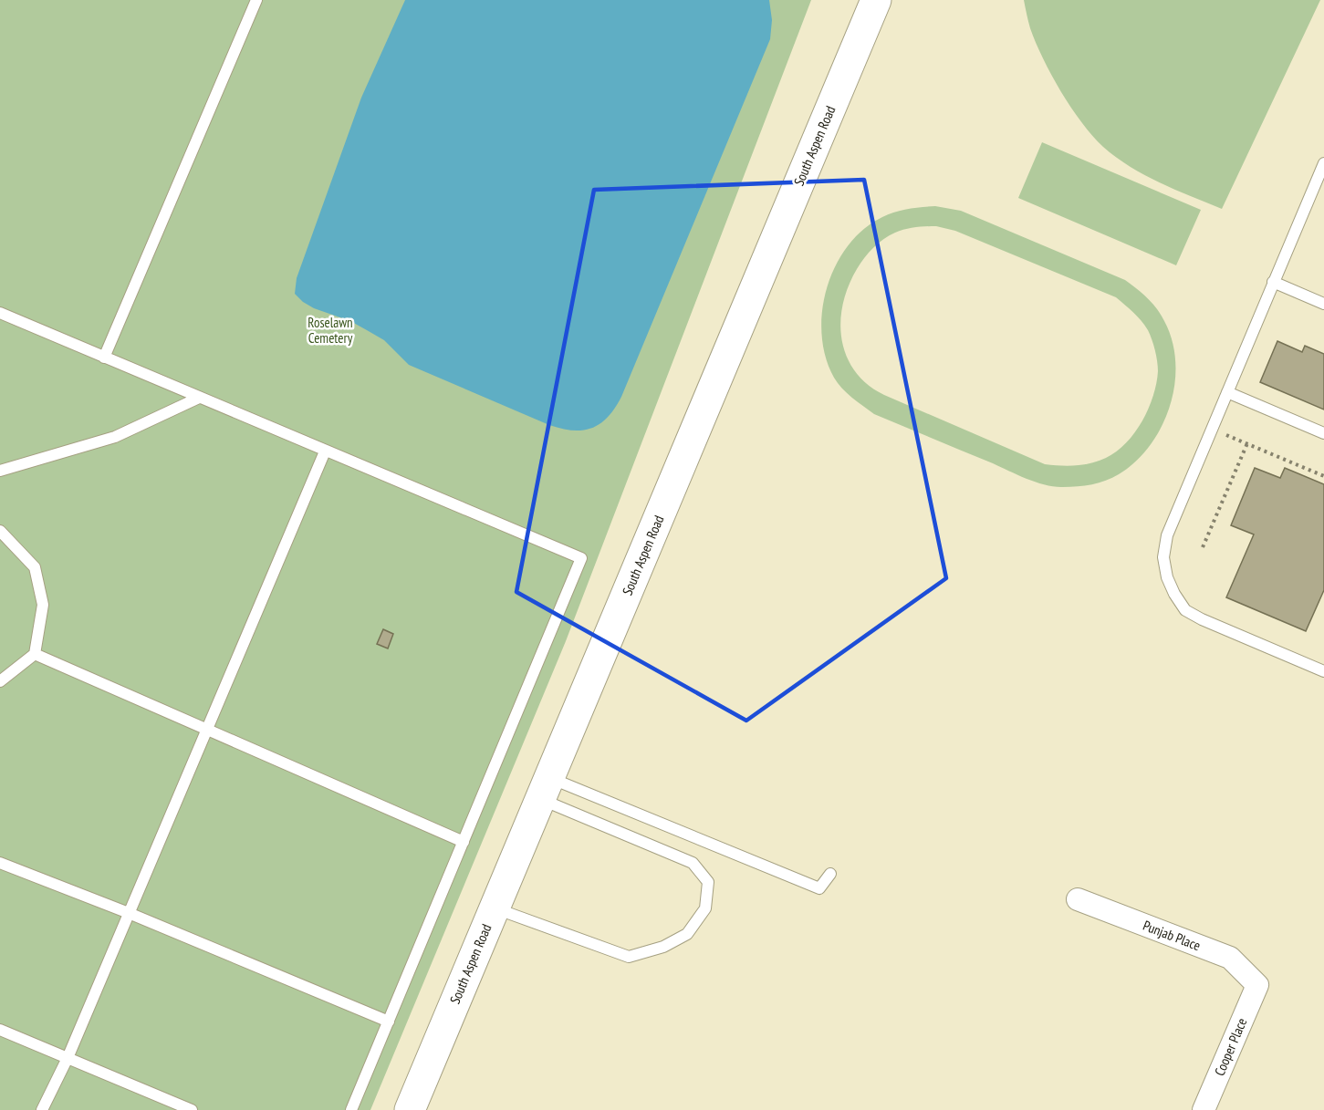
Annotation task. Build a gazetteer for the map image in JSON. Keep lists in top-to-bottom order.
{
  "streets": {
    "street": ["South Aspen Road", "Punjab Place", "Cooper Place"]
  },
  "crossings": [
    ["Punjab Place", "Cooper Place"]
  ],
  "parks": ["Roselawn Cemetery"]
}
